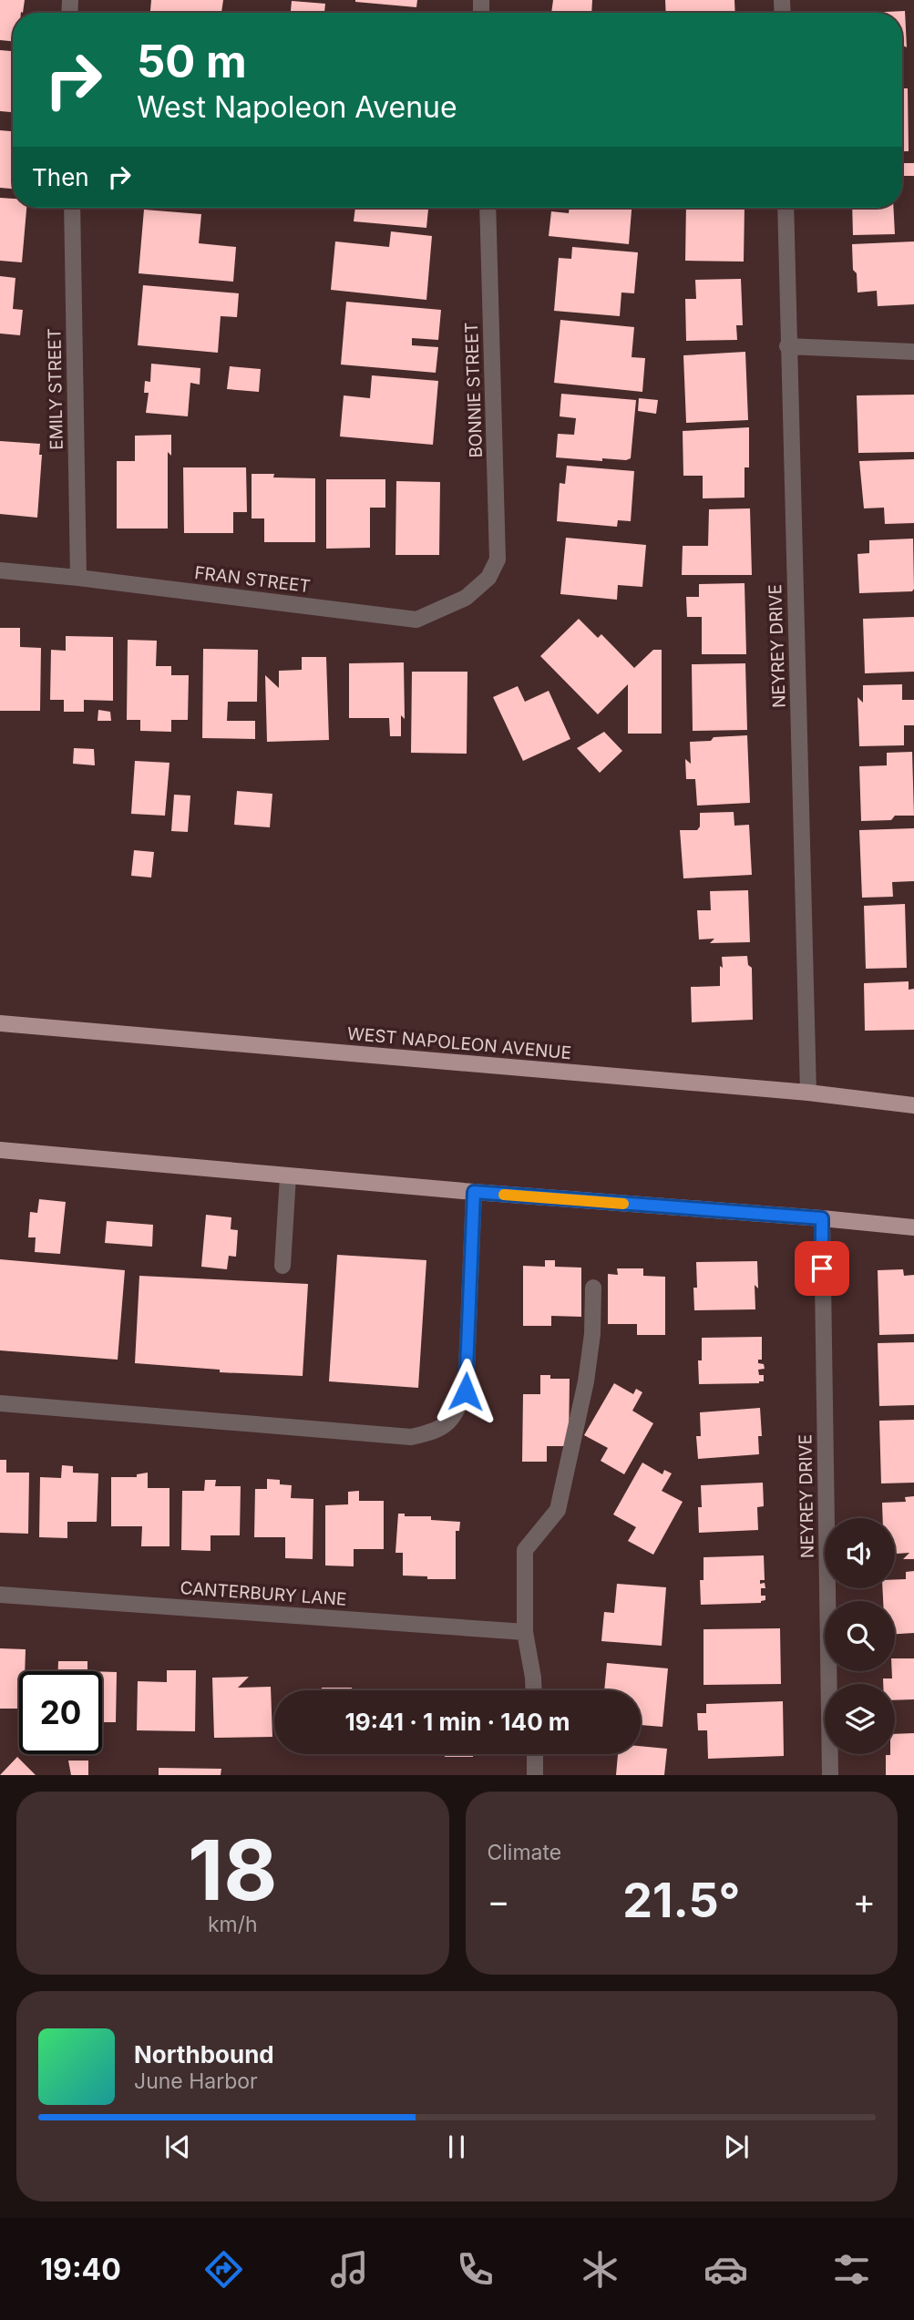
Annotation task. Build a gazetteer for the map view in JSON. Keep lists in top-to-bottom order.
{
  "streets": {
    "main road": ["WEST NAPOLEON AVENUE"],
    "street": [
      "EMILY STREET",
      "BONNIE STREET",
      "FRAN STREET",
      "NEYREY DRIVE",
      "CANTERBURY LANE"
    ]
  },
  "crossings": [
    ["EMILY STREET", "FRAN STREET"],
    ["BONNIE STREET", "FRAN STREET"],
    ["NEYREY DRIVE", "WEST NAPOLEON AVENUE"]
  ],
  "page": {
    "turn": ["50 m", "West Napoleon Avenue"],
    "then": "Then",
    "limit": "20",
    "trip": "19:41 · 1 min · 140 m",
    "tile": [
      ["18", "km/h"],
      "Climate"
    ],
    "heat": ["−", "21.5°", "+"],
    "song": ["Northbound", "June Harbor"],
    "tabs": "19:40"
  }
}
